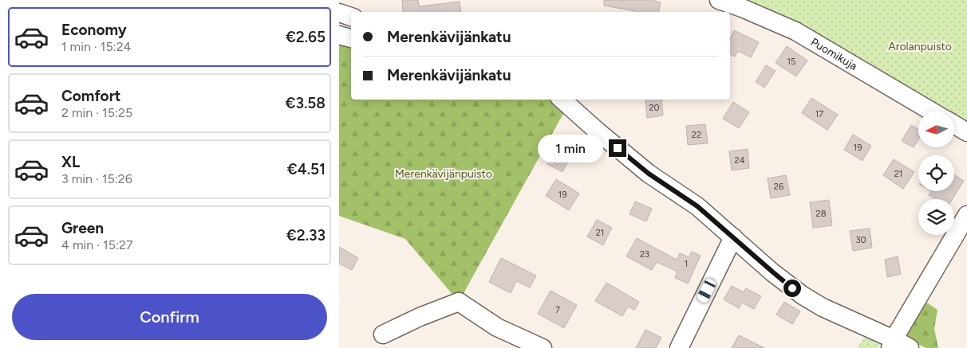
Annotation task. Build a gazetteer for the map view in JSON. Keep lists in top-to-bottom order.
{
  "streets": {
    "street": ["Puomikuja"]
  },
  "parks": ["Arolanpuisto", "Merenkävijänpuisto"],
  "house_numbers": [
    "15",
    "20",
    "17",
    "22",
    "19",
    "24",
    "21",
    "26",
    "19",
    "28",
    "21",
    "30",
    "23",
    "1",
    "7"
  ],
  "north": "left",
  "page": {
    "list": [
      {
        "name": "Economy",
        "note": "1 min · 15:24",
        "value": "€2.65"
      },
      {
        "name": "Comfort",
        "note": "2 min · 15:25",
        "value": "€3.58"
      },
      {
        "name": "XL",
        "note": "3 min · 15:26",
        "value": "€4.51"
      },
      {
        "name": "Green",
        "note": "4 min · 15:27",
        "value": "€2.33"
      }
    ],
    "banner": ["Merenkävijänkatu", "Merenkävijänkatu"],
    "bubble": "1 min",
    "buttons": "Confirm"
  }
}
